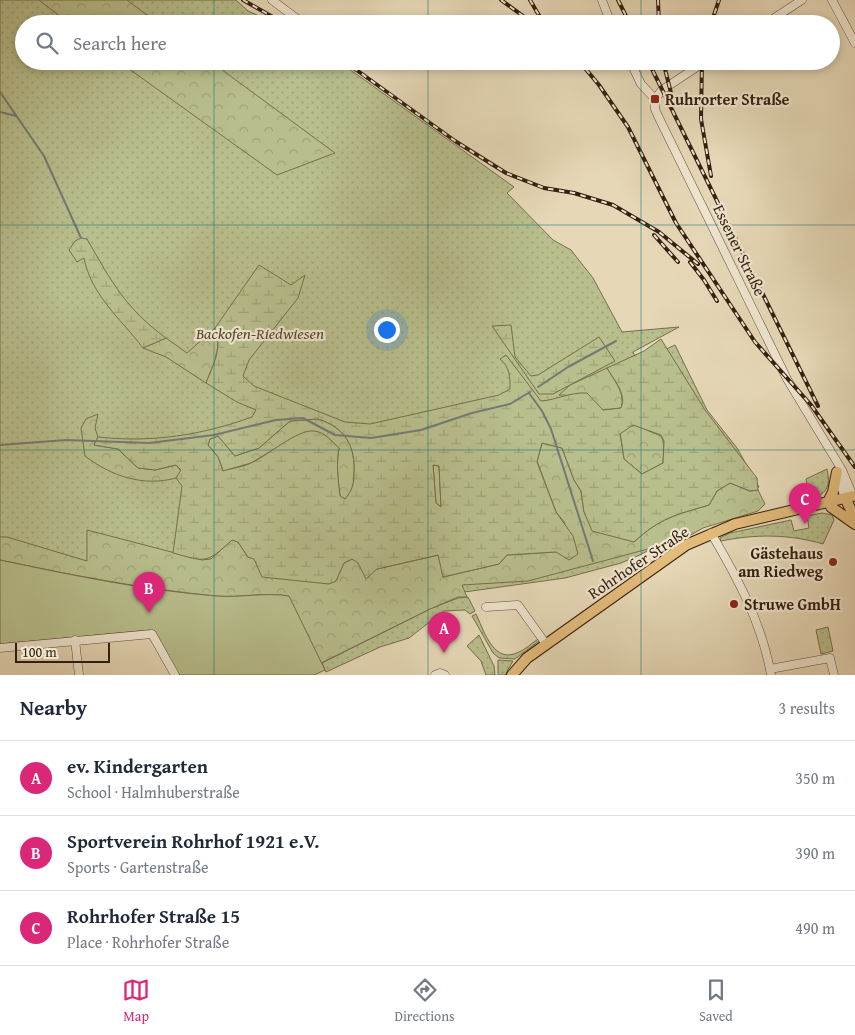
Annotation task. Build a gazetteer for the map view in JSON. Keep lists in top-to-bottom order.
{
  "streets": {
    "main road": ["Rohrhofer Straße"],
    "street": ["Essener Straße"]
  },
  "crossings": [
    ["Essener Straße", "Rohrhofer Straße"]
  ],
  "parks": ["Backofen-Riedwiesen"],
  "places": {
    "transit": ["Ruhrorter Straße"],
    "other": ["Gästehaus am Riedweg", "Struwe GmbH"]
  },
  "scale_bar": "100 m",
  "page": {
    "search": "Search here",
    "pins": ["C", "B", "A"],
    "scale": "100 m",
    "heading": ["Nearby", "3 results"],
    "list": [
      {
        "mark": "A",
        "name": "ev. Kindergarten",
        "note": "School · Halmhuberstraße",
        "value": "350 m"
      },
      {
        "mark": "B",
        "name": "Sportverein Rohrhof 1921 e.V.",
        "note": "Sports · Gartenstraße",
        "value": "390 m"
      },
      {
        "mark": "C",
        "name": "Rohrhofer Straße 15",
        "note": "Place · Rohrhofer Straße",
        "value": "490 m"
      }
    ],
    "nav": ["Map", "Directions", "Saved"]
  }
}
